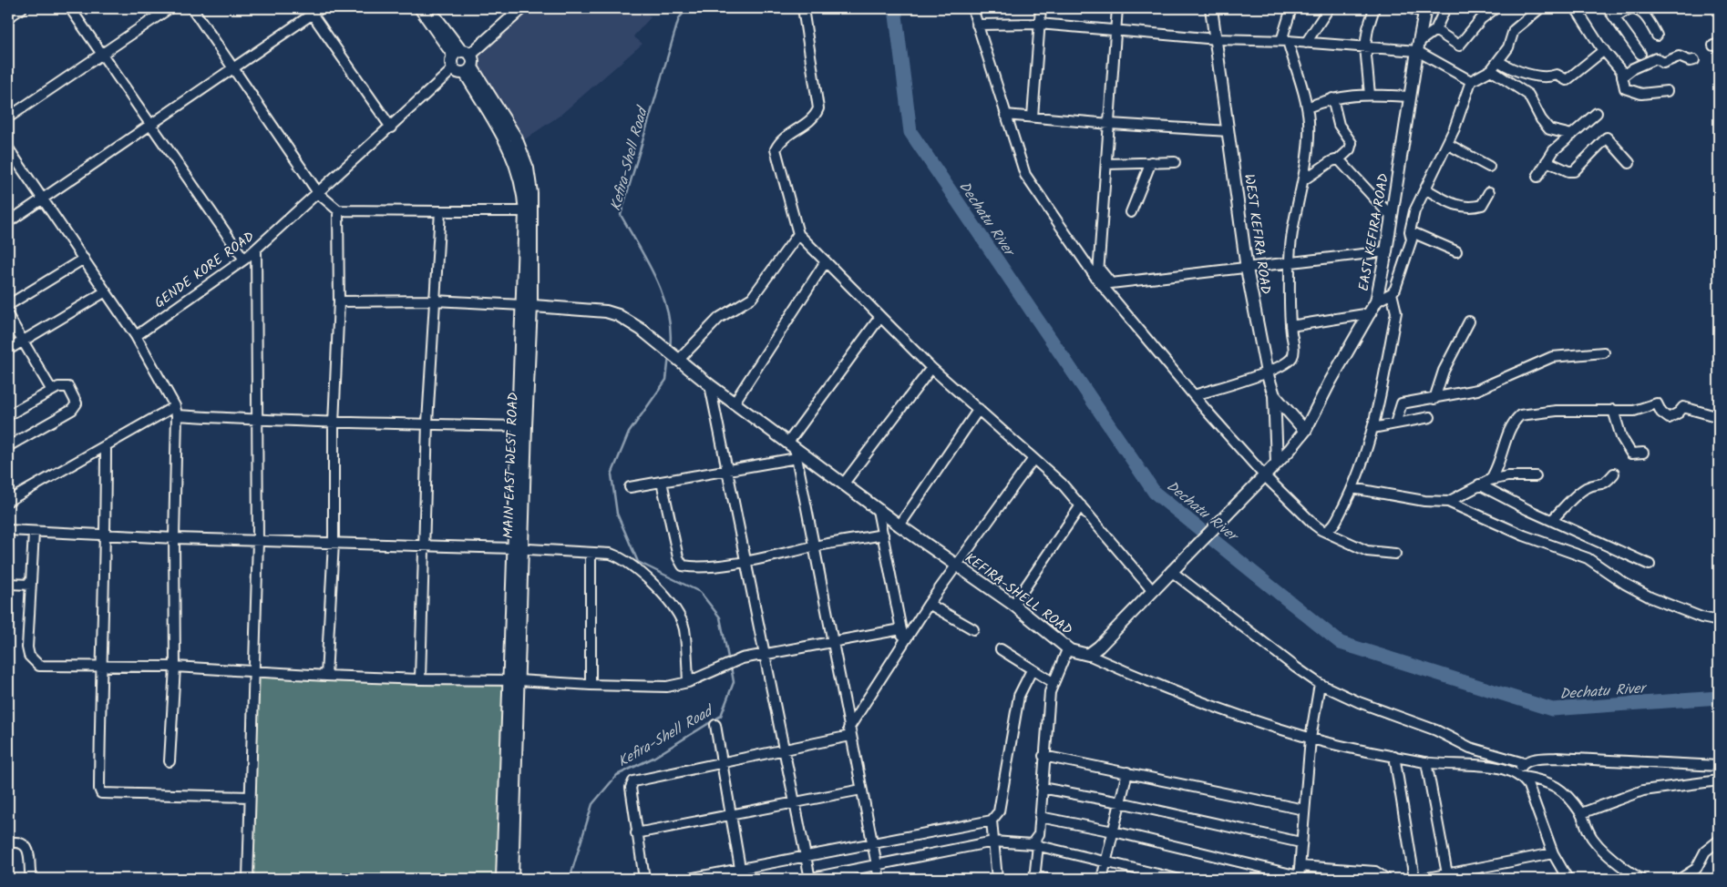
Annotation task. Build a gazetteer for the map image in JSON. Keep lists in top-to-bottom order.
{
  "streets": {
    "main road": [
      "EAST KEFIRA ROAD",
      "WEST KEFIRA ROAD",
      "MAIN EAST WEST ROAD",
      "KEFIRA-SHELL ROAD"
    ],
    "street": ["GENDE KORE ROAD"]
  },
  "crossings": [
    ["EAST KEFIRA ROAD", "WEST KEFIRA ROAD"],
    ["GENDE KORE ROAD", "MAIN EAST WEST ROAD"],
    ["MAIN EAST WEST ROAD", "KEFIRA-SHELL ROAD"]
  ],
  "water": ["Kefira-Shell Road", "Dechatu River"]
}
